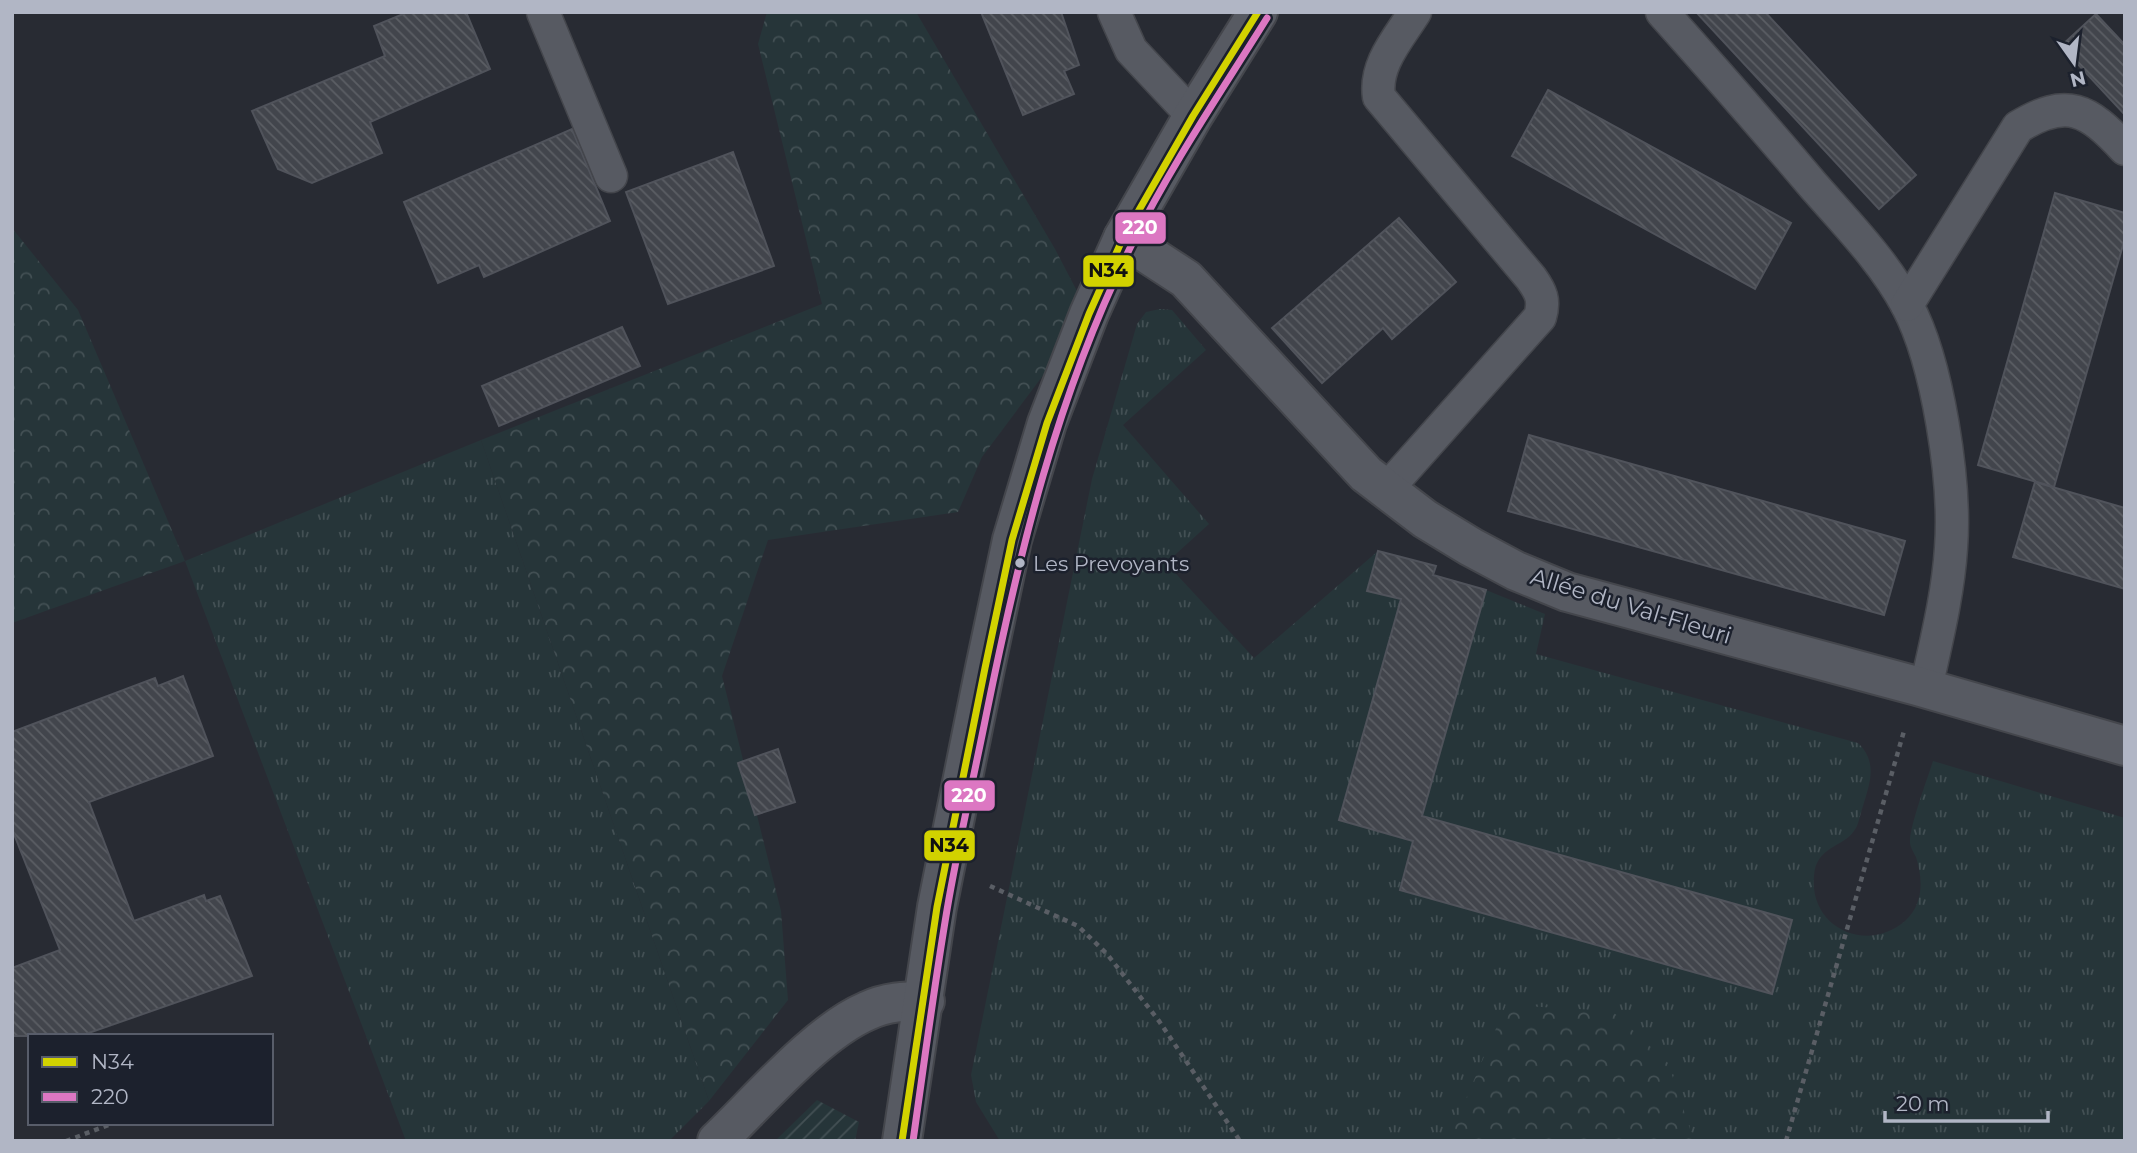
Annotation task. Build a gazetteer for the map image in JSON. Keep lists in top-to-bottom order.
{
  "streets": {
    "street": ["Allée du Val-Fleuri"]
  },
  "places": ["Les Prevoyants"],
  "lines": ["transit line N34", "transit line 220"],
  "legend": ["N34", "220"],
  "scale_bar": "20 m",
  "north": "bottom"
}
